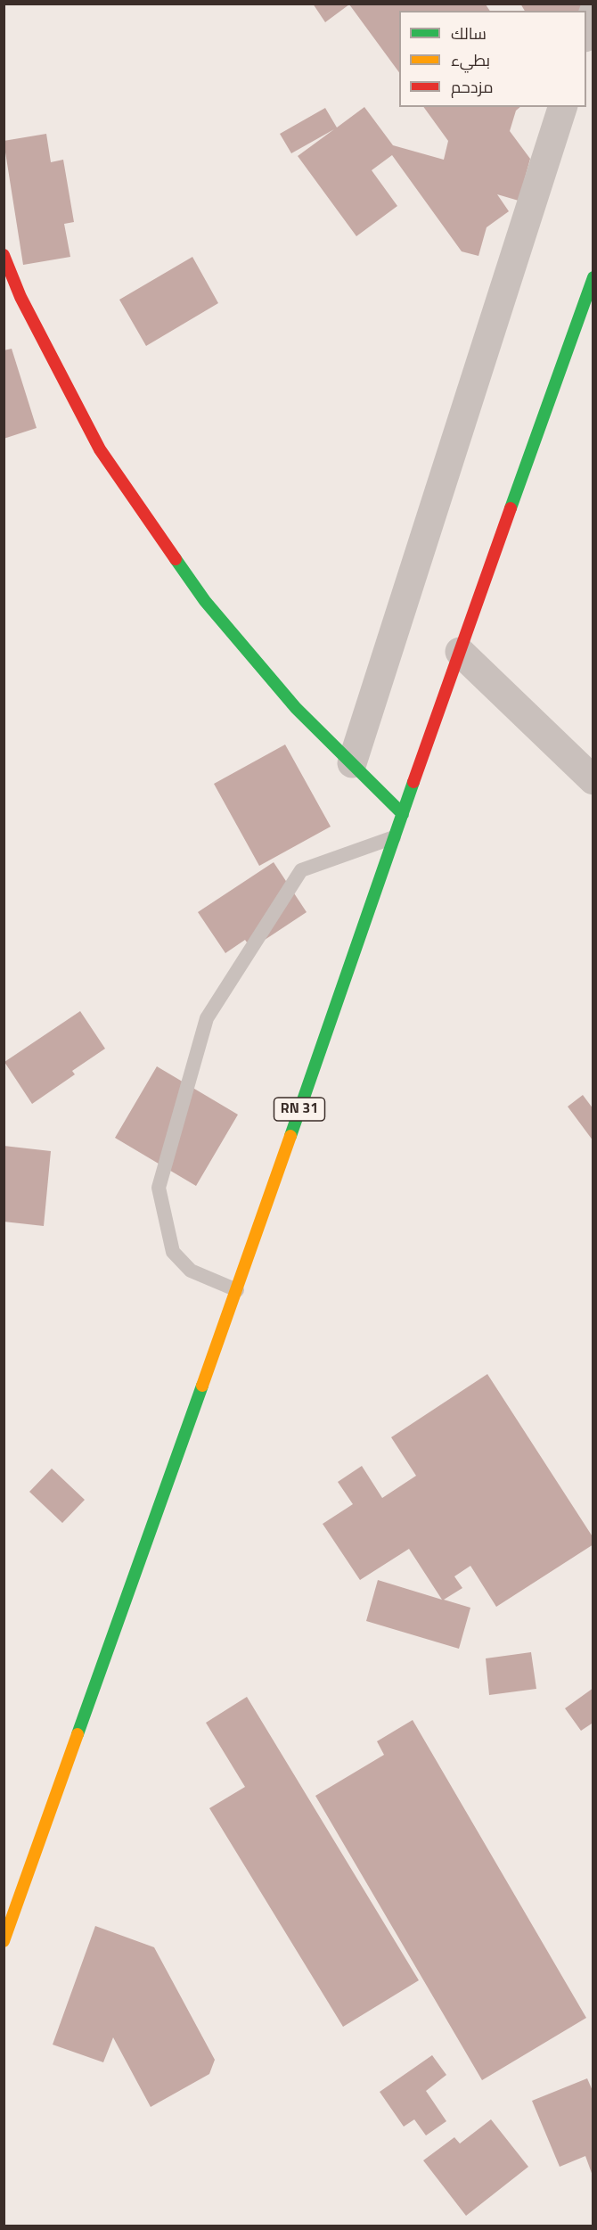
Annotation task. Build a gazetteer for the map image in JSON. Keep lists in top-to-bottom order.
{
  "streets": {
    "main road": ["RN 31"]
  },
  "legend": ["سالك", "بطيء", "مزدحم"]
}
